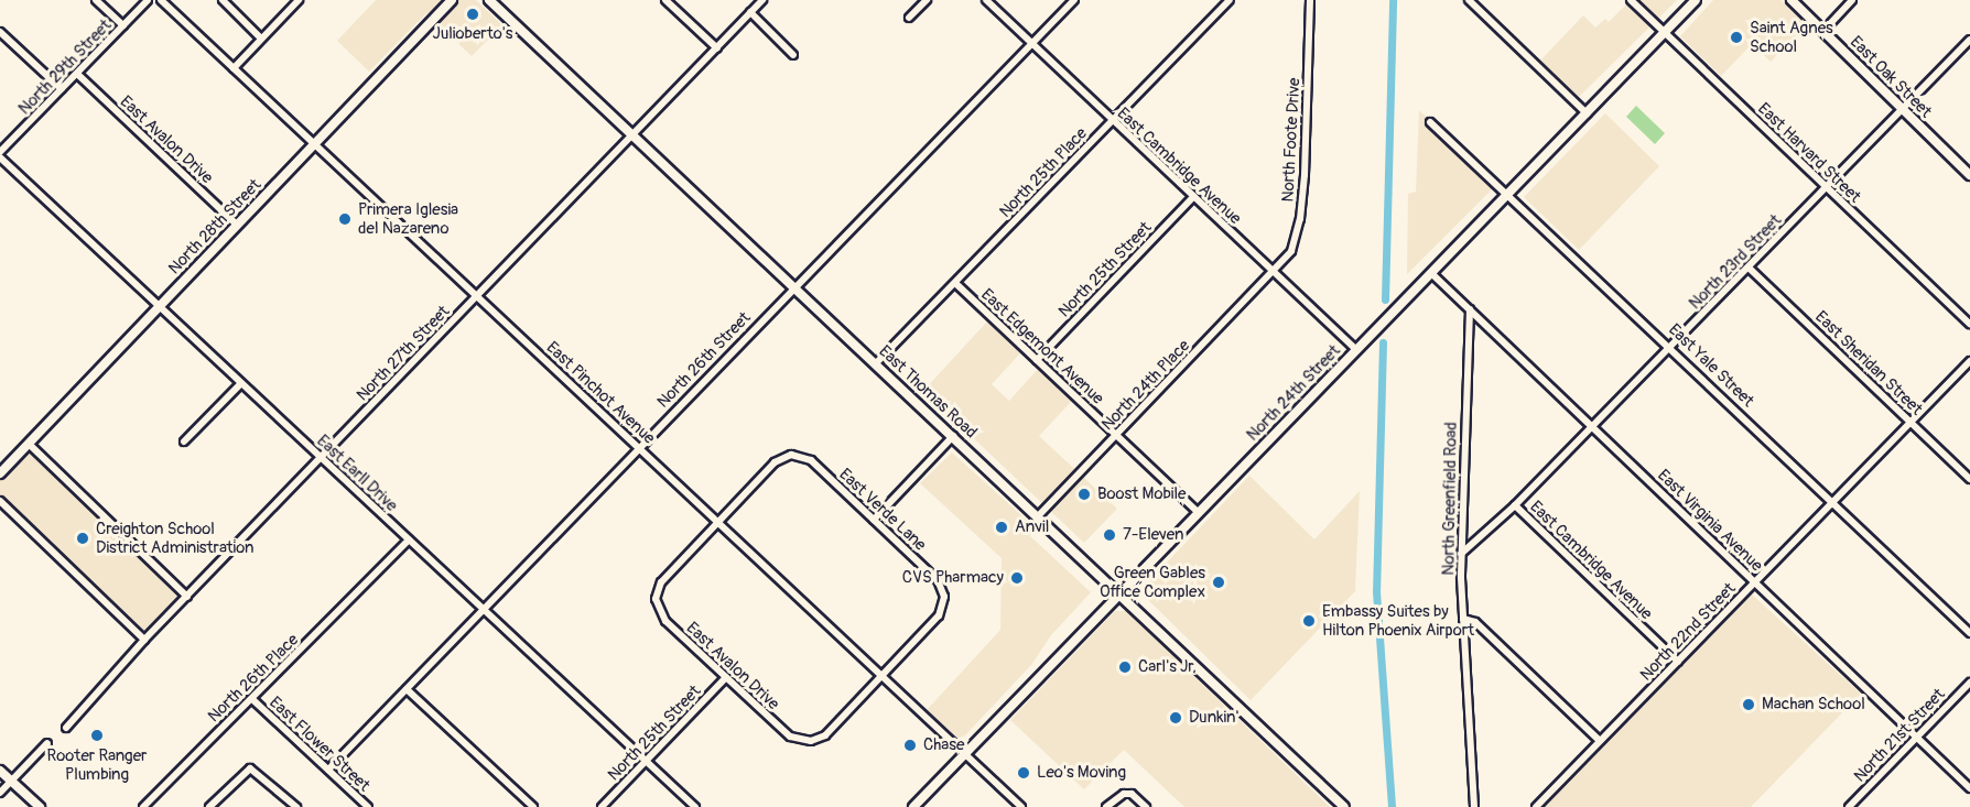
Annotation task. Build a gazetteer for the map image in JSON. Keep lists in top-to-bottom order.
{
  "streets": {
    "main road": [
      "East Oak Street",
      "North 28th Street",
      "East Thomas Road",
      "North 24th Street"
    ],
    "street": [
      "North 29th Street",
      "East Avalon Drive",
      "North Foote Drive",
      "East Harvard Street",
      "East Cambridge Avenue",
      "North 25th Place",
      "North 23rd Street",
      "North 25th Street",
      "East Edgemont Avenue",
      "North 27th Street",
      "North 26th Street",
      "East Sheridan Street",
      "East Yale Street",
      "North 24th Place",
      "East Pinchot Avenue",
      "East Earll Drive",
      "North Greenfield Road",
      "East Verde Lane",
      "East Virginia Avenue",
      "North 22nd Street",
      "North 26th Place",
      "North 21st Street",
      "East Flower Street"
    ]
  },
  "crossings": [
    ["North 29th Street", "East Avalon Drive"],
    ["East Oak Street", "North 23rd Street"],
    ["East Avalon Drive", "North 28th Street"],
    ["East Avalon Drive", "North 25th Street"],
    ["East Avalon Drive", "East Pinchot Avenue"],
    ["East Avalon Drive", "East Verde Lane"],
    ["North Foote Drive", "East Cambridge Avenue"],
    ["North Foote Drive", "North 24th Place"],
    ["East Harvard Street", "North 23rd Street"],
    ["East Harvard Street", "North 24th Street"],
    ["East Cambridge Avenue", "North 25th Place"],
    ["East Cambridge Avenue", "North 23rd Street"],
    ["East Cambridge Avenue", "North 25th Street"],
    ["East Cambridge Avenue", "North 26th Street"],
    ["East Cambridge Avenue", "North 24th Place"],
    ["East Cambridge Avenue", "North 24th Street"],
    ["East Cambridge Avenue", "North 22nd Street"],
    ["North 25th Place", "East Edgemont Avenue"],
    ["North 25th Place", "East Thomas Road"],
    ["North 28th Street", "East Pinchot Avenue"],
    ["North 28th Street", "East Earll Drive"],
    ["North 23rd Street", "East Sheridan Street"],
    ["North 23rd Street", "East Yale Street"],
    ["North 23rd Street", "North Greenfield Road"],
    ["North 23rd Street", "East Virginia Avenue"],
    ["North 25th Street", "East Edgemont Avenue"],
    ["North 25th Street", "East Earll Drive"],
    ["East Edgemont Avenue", "North 24th Place"],
    ["East Edgemont Avenue", "North 24th Street"],
    ["North 27th Street", "East Thomas Road"],
    ["North 27th Street", "East Pinchot Avenue"],
    ["North 27th Street", "East Earll Drive"],
    ["North 26th Street", "East Thomas Road"],
    ["North 26th Street", "East Pinchot Avenue"],
    ["North 26th Street", "East Earll Drive"],
    ["North 26th Street", "East Flower Street"],
    ["East Sheridan Street", "North 22nd Street"],
    ["East Yale Street", "North 24th Street"],
    ["East Yale Street", "North 22nd Street"],
    ["North 24th Place", "East Thomas Road"],
    ["East Thomas Road", "North 24th Street"],
    ["East Pinchot Avenue", "North 24th Street"],
    ["East Pinchot Avenue", "East Verde Lane"],
    ["North 24th Street", "East Virginia Avenue"],
    ["East Earll Drive", "North 26th Place"],
    ["North Greenfield Road", "East Virginia Avenue"],
    ["East Virginia Avenue", "North 22nd Street"],
    ["East Virginia Avenue", "North 21st Street"],
    ["North 26th Place", "East Flower Street"]
  ],
  "places": [
    "Julioberto's",
    "Saint Agnes School",
    "Primera Iglesia del Nazareno",
    "Boost Mobile",
    "Anvil",
    "7-Eleven",
    "Creighton School District Administration",
    "CVS Pharmacy",
    "Green Gables Office Complex",
    "Embassy Suites by Hilton Phoenix Airport",
    "Carl's Jr.",
    "Machan School",
    "Dunkin'",
    "Rooter Ranger Plumbing",
    "Chase",
    "Leo's Moving"
  ]
}
